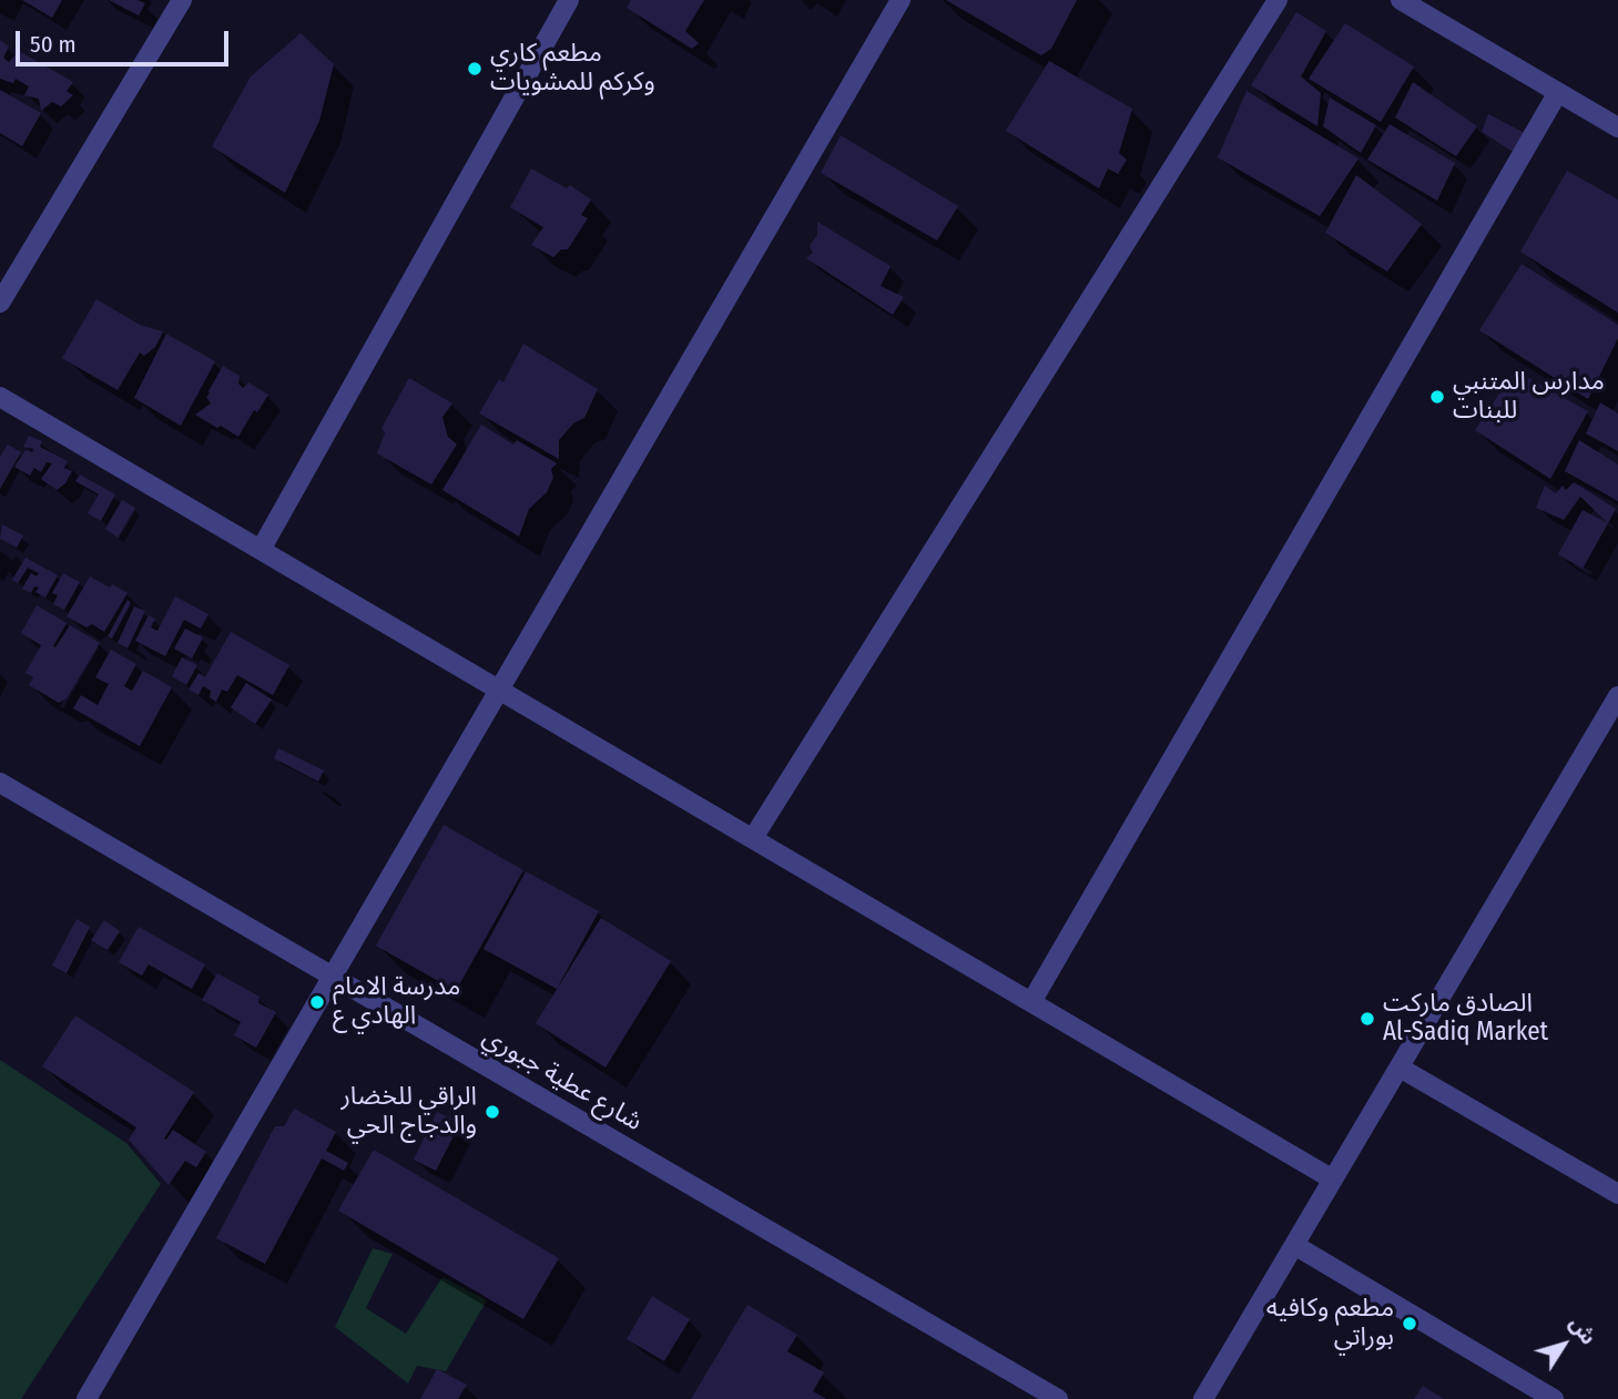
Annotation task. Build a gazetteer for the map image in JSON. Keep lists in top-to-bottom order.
{
  "streets": {
    "street": ["شارع عطية جبوري"]
  },
  "places": [
    "مطعم كاري وكركم للمشويات",
    "مدارس المتنبي للبنات",
    "مدرسة الامام الهادي ع",
    "الصادق ماركت Al-Sadiq Market",
    "الراقي للخضار والدجاج الحي",
    "مطعم وكافيه بوراتي"
  ],
  "scale_bar": "50 m",
  "north": "top right"
}
